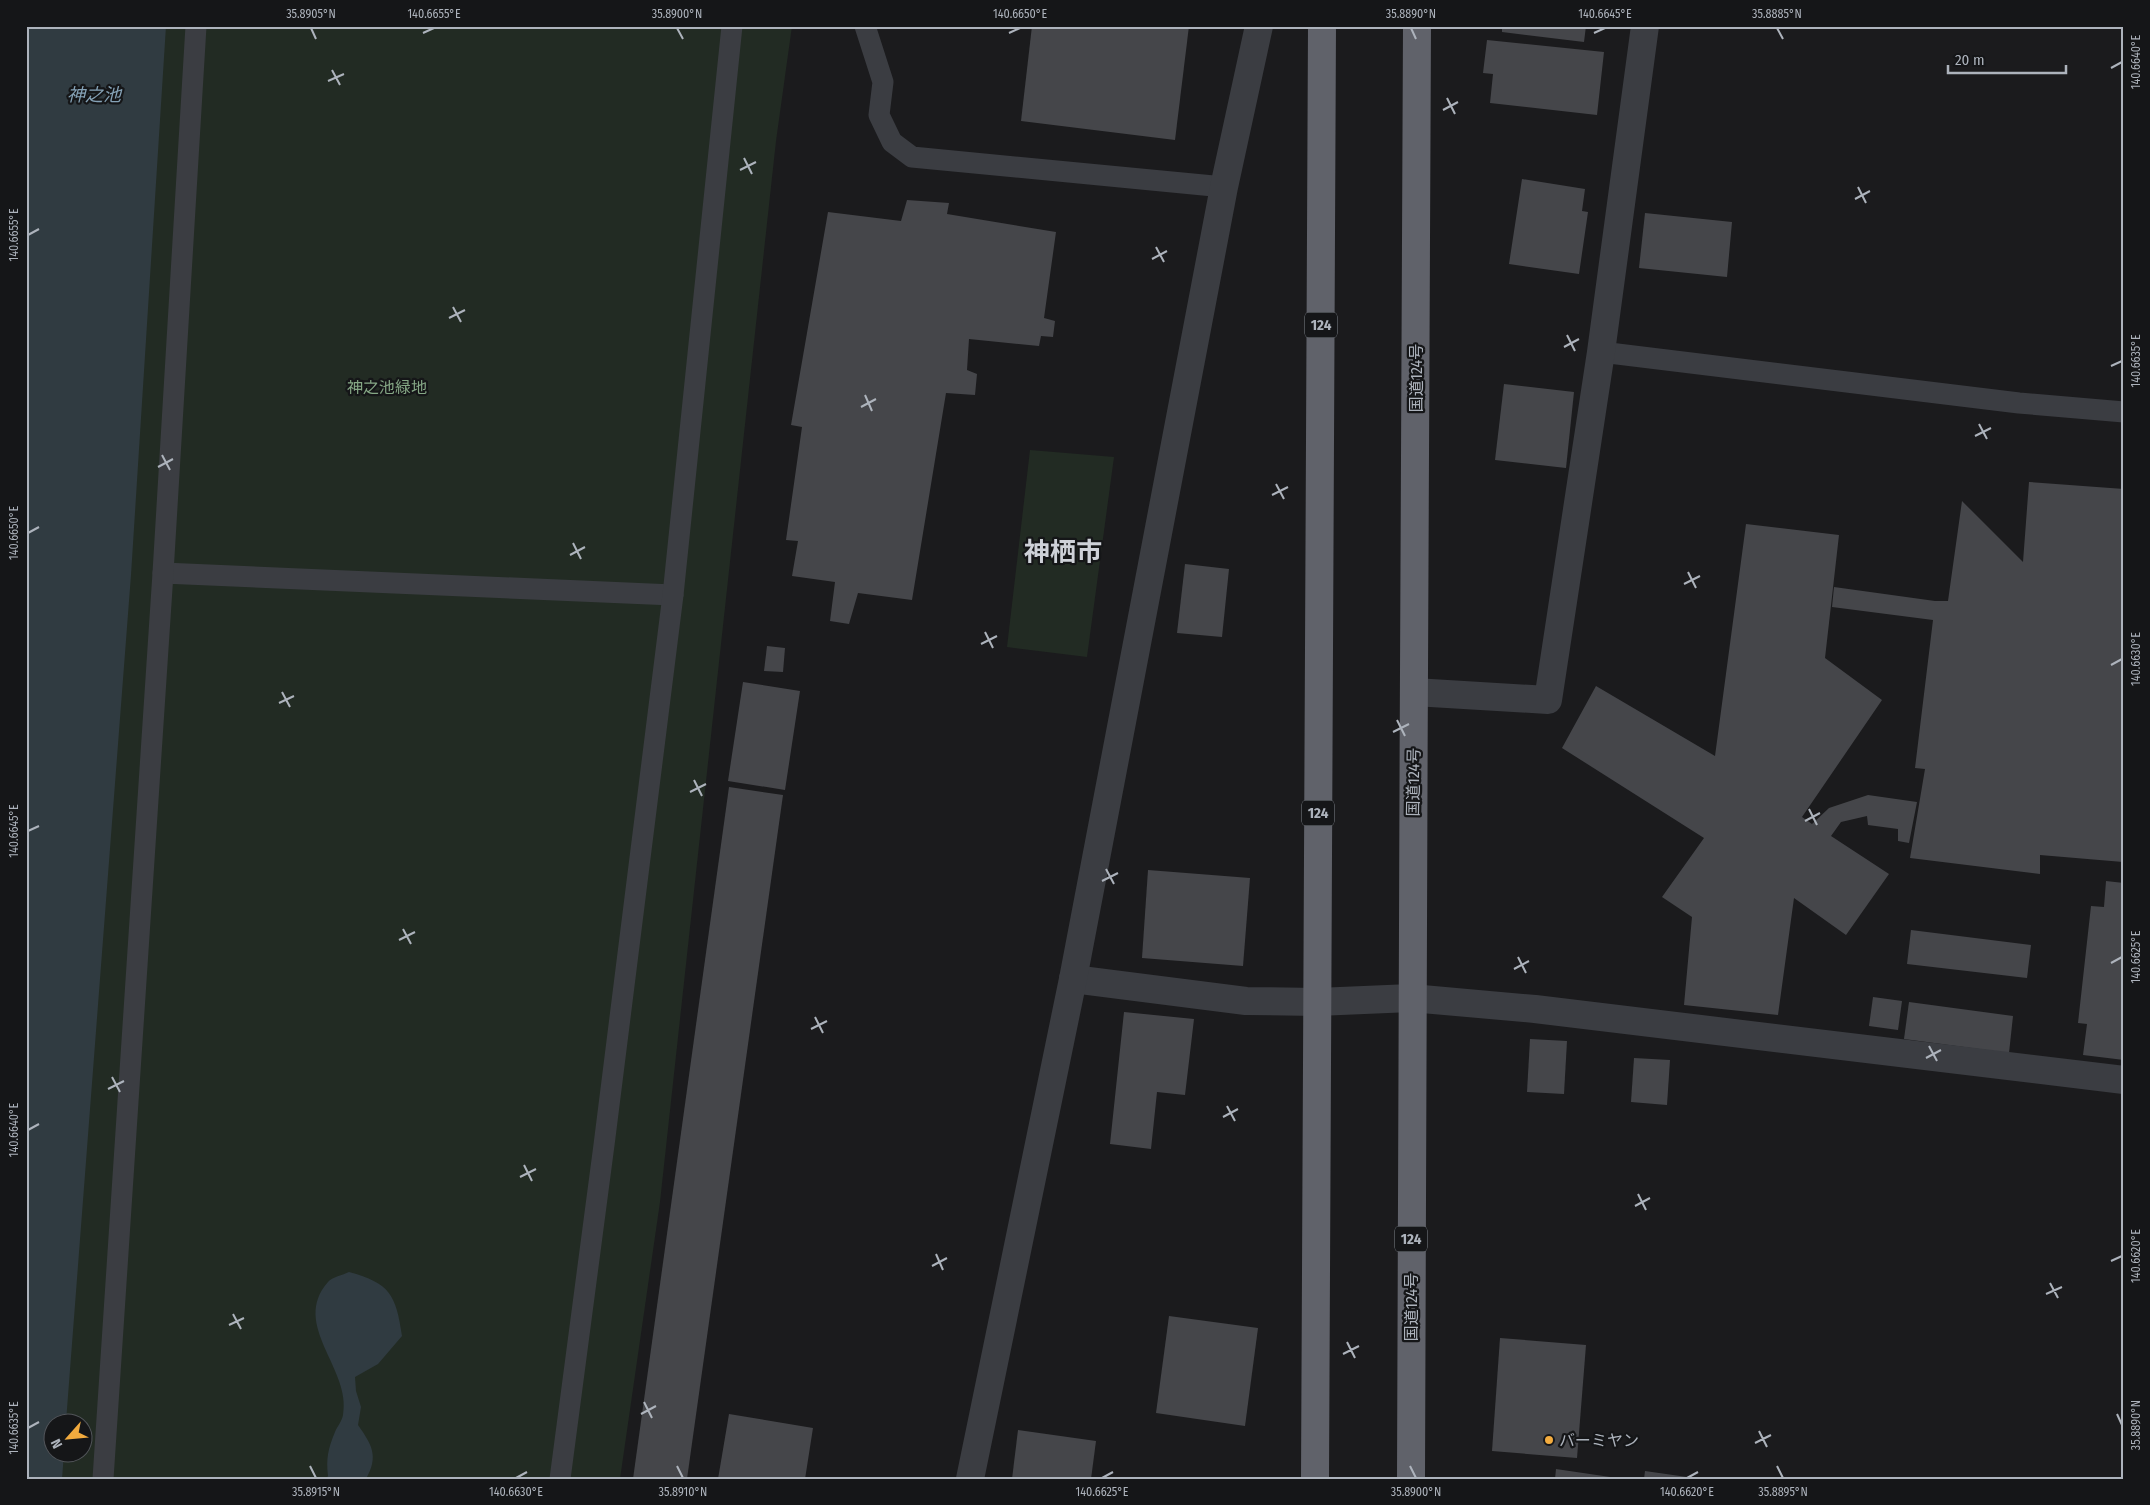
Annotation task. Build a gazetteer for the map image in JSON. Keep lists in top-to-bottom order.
{
  "streets": {
    "highway": ["124", "国道124号"]
  },
  "districts": ["神栖市"],
  "water": ["神之池"],
  "parks": ["神之池緑地"],
  "places": ["バーミヤン"],
  "scale_bar": "20 m",
  "north": "bottom left",
  "coordinates": [
    "35.8905°N",
    "140.6655°E",
    "35.8900°N",
    "140.6650°E",
    "35.8890°N",
    "140.6645°E",
    "35.8885°N",
    "140.6640°E",
    "140.6635°E",
    "140.6630°E",
    "140.6625°E",
    "140.6620°E",
    "35.8915°N",
    "35.8910°N",
    "35.8895°N"
  ]
}
